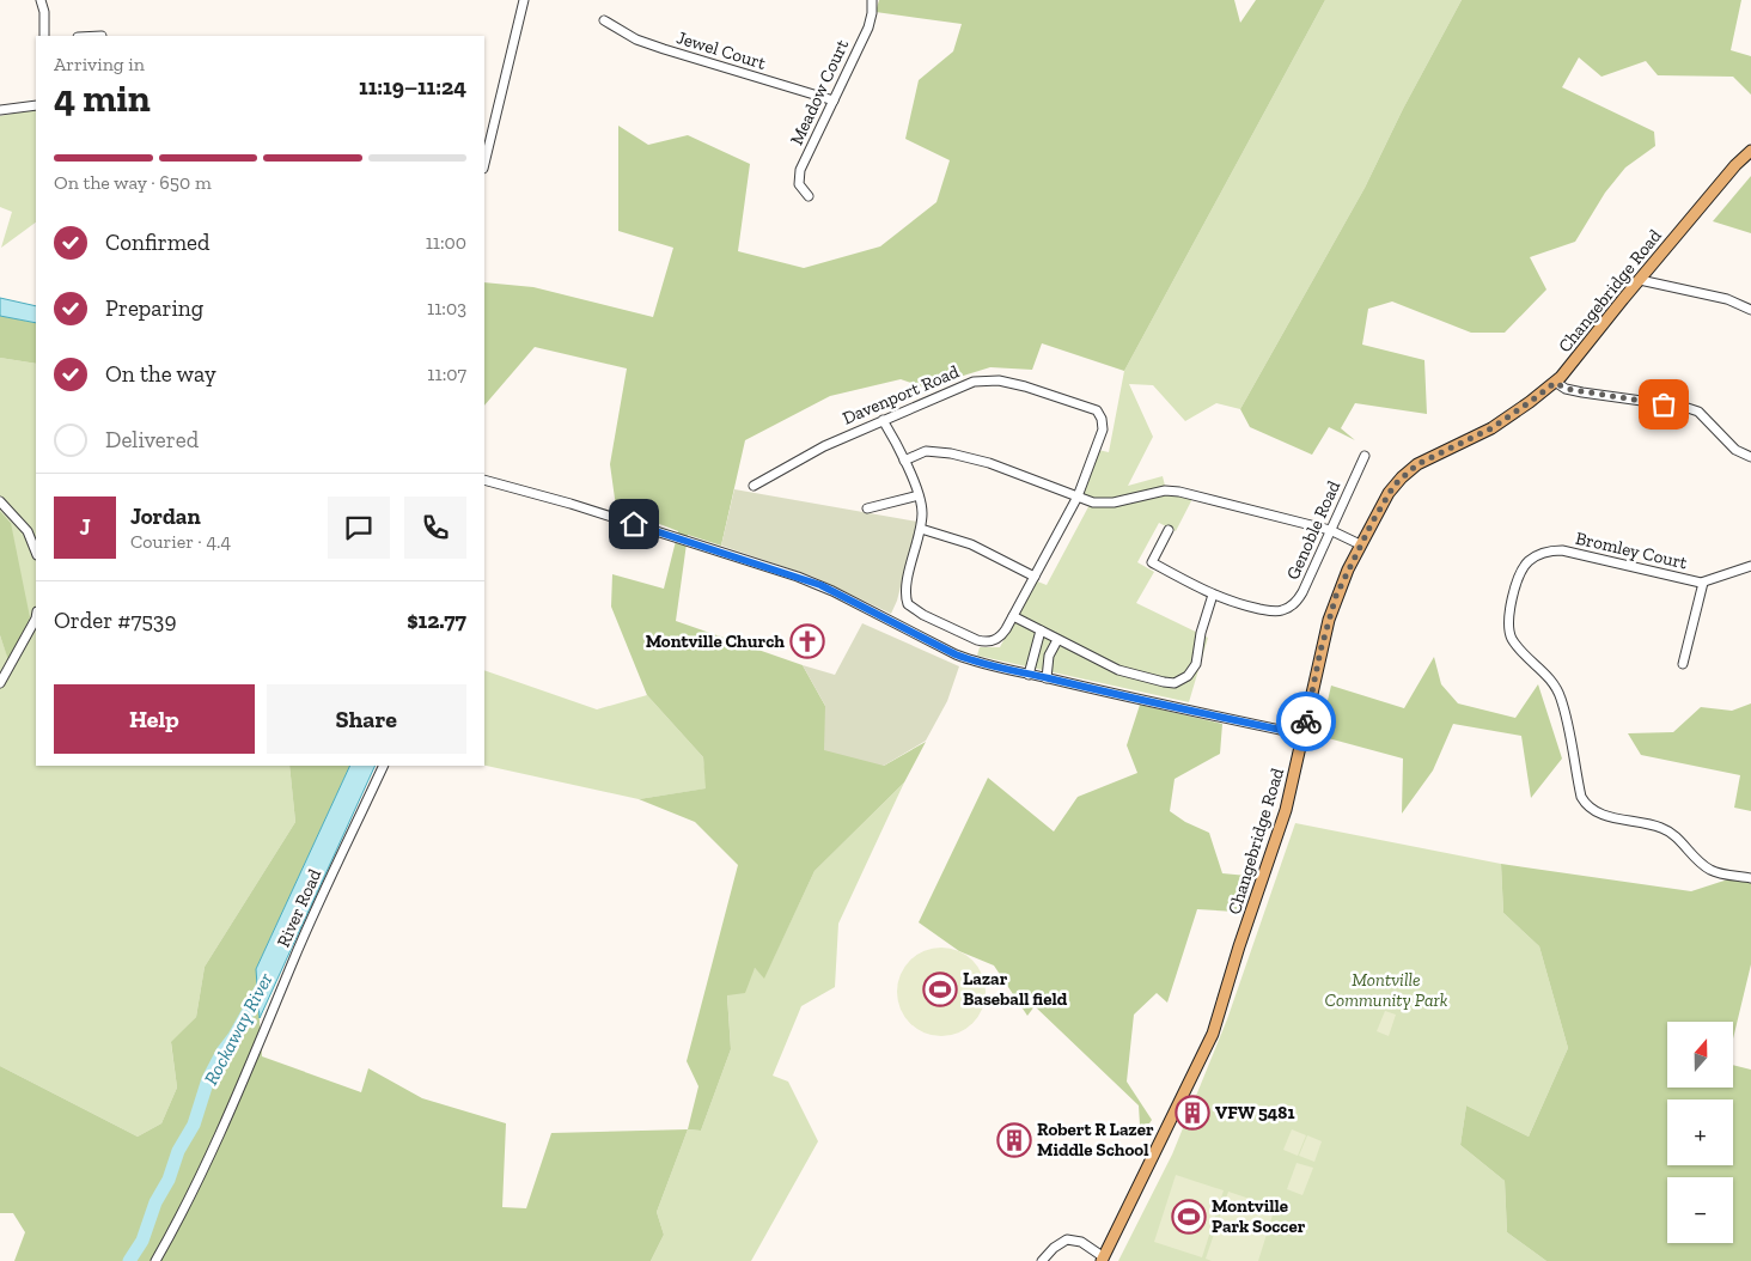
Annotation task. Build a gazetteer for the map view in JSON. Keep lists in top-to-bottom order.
{
  "streets": {
    "main road": ["Changebridge Road"],
    "street": [
      "Jewel Court",
      "Meadow Court",
      "Davenport Road",
      "Genoble Road",
      "Bromley Court",
      "River Road"
    ]
  },
  "crossings": [
    ["Jewel Court", "Meadow Court"]
  ],
  "water": ["Rockaway River"],
  "parks": ["Montville Community Park"],
  "places": {
    "church": ["Montville Church"],
    "sports": ["Lazar Baseball field", "Montville Park Soccer"],
    "building": ["VFW 5481", "Robert R Lazer Middle School"]
  },
  "north": "top",
  "page": {
    "heading": ["4 min", "Arriving in", "11:19–11:24"],
    "panel": [
      "Jordan",
      "Courier · 4.4",
      "Order #7539",
      "$12.77"
    ],
    "bar": "On the way · 650 m",
    "list": [
      ["Confirmed", "11:00"],
      ["Preparing", "11:03"],
      ["On the way", "11:07"],
      "Delivered"
    ],
    "round": "J",
    "buttons": ["Help", "Share"],
    "map_buttons": ["+", "−"]
  }
}
